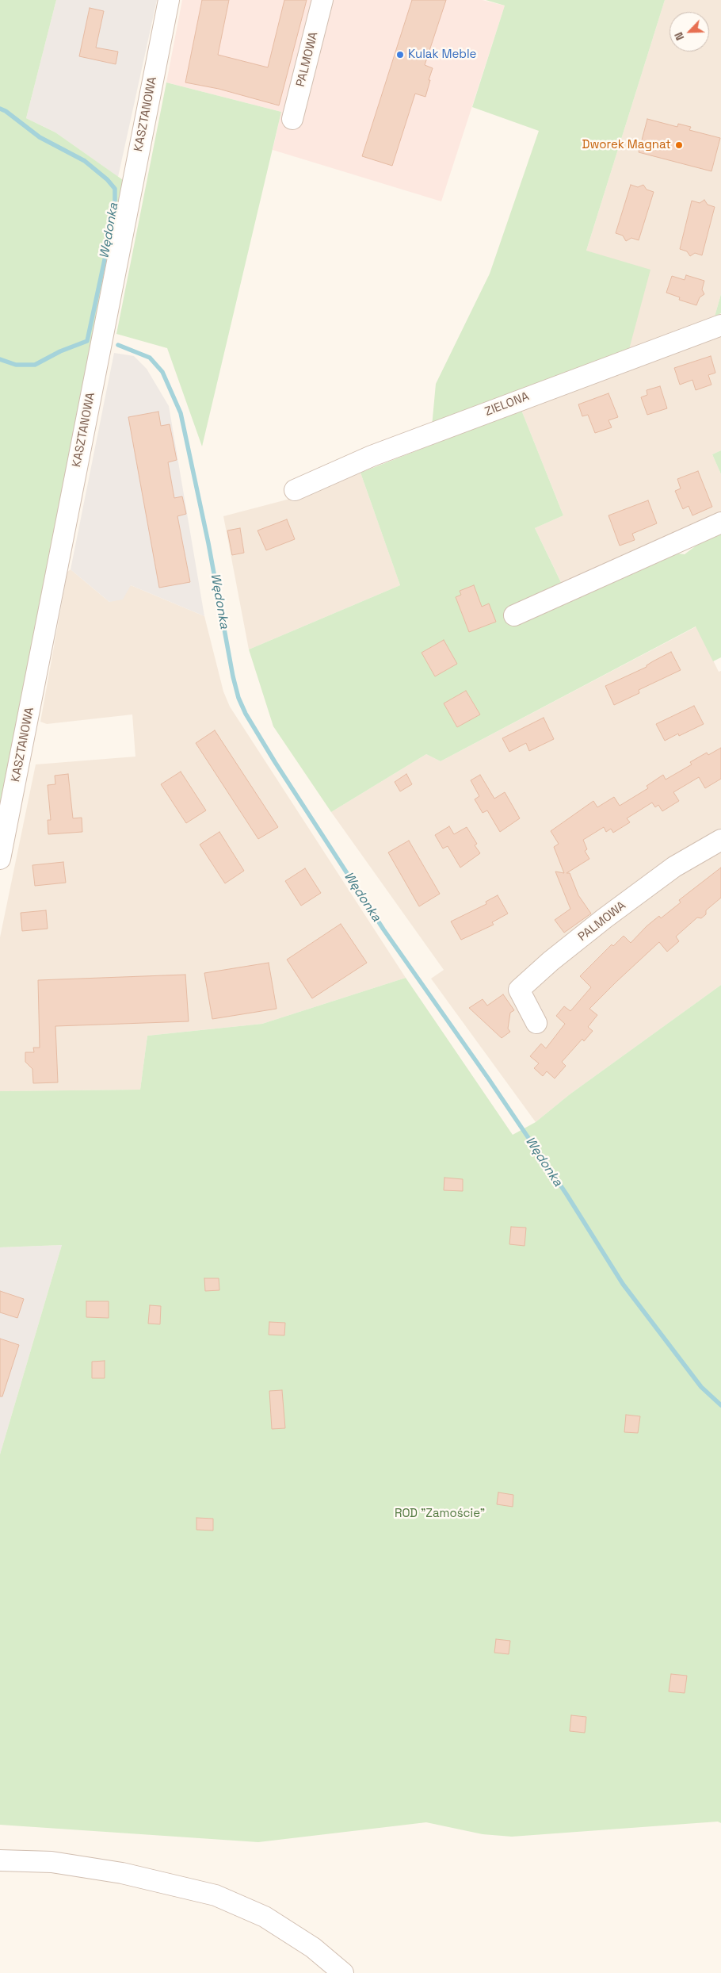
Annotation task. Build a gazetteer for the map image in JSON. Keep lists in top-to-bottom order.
{
  "streets": {
    "street": ["PALMOWA", "KASZTANOWA", "ZIELONA"]
  },
  "water": ["Wędonka"],
  "parks": ["ROD \"Zamoście\""],
  "places": ["Kulak Meble", "Dworek Magnat"],
  "north": "bottom left"
}
